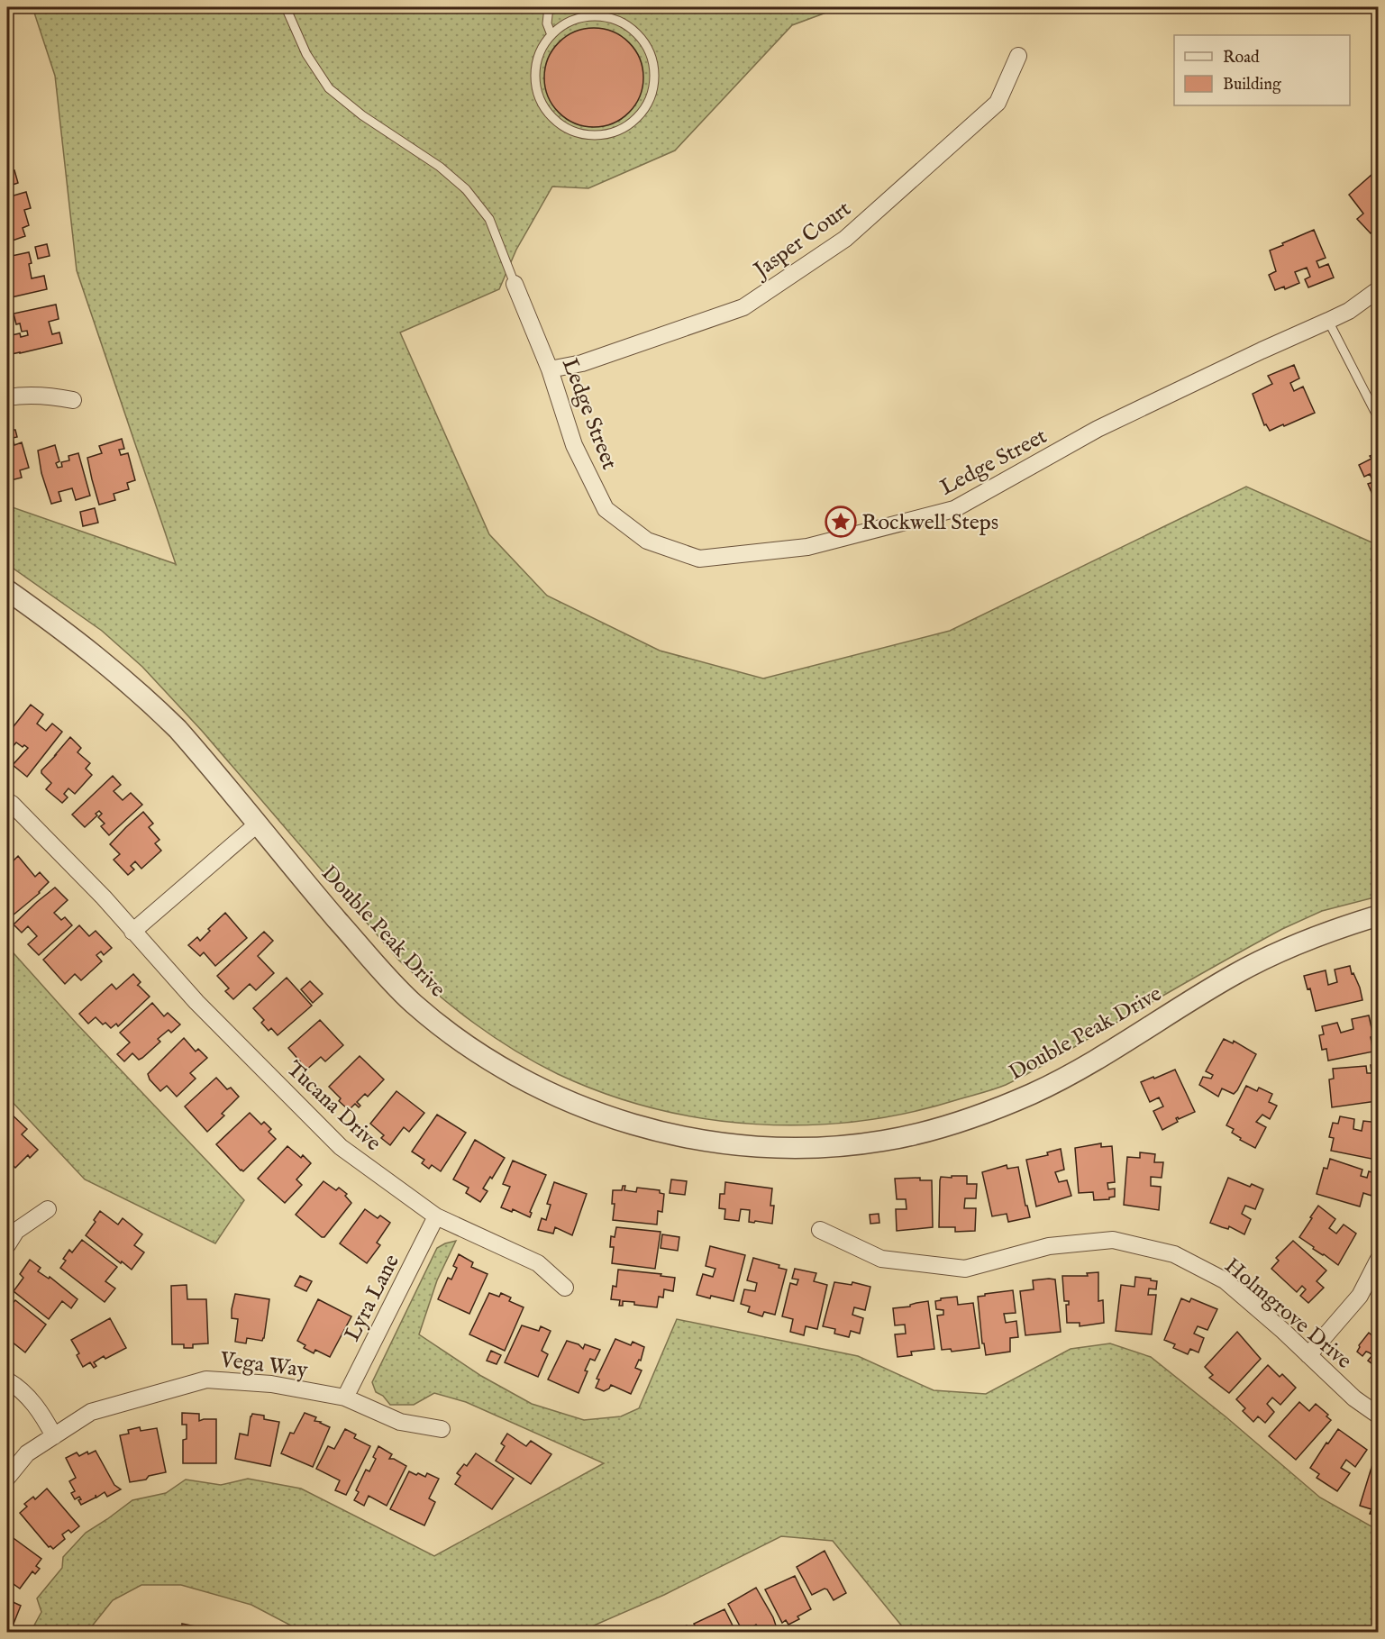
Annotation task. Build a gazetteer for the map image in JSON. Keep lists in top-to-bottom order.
{
  "streets": {
    "street": [
      "Jasper Court",
      "Ledge Street",
      "Double Peak Drive",
      "Tucana Drive",
      "Lyra Lane",
      "Holmgrove Drive",
      "Vega Way"
    ]
  },
  "crossings": [
    ["Jasper Court", "Ledge Street"],
    ["Tucana Drive", "Lyra Lane"],
    ["Lyra Lane", "Vega Way"]
  ],
  "places": {
    "place": ["Rockwell Steps"]
  },
  "legend": ["Road", "Building"]
}
